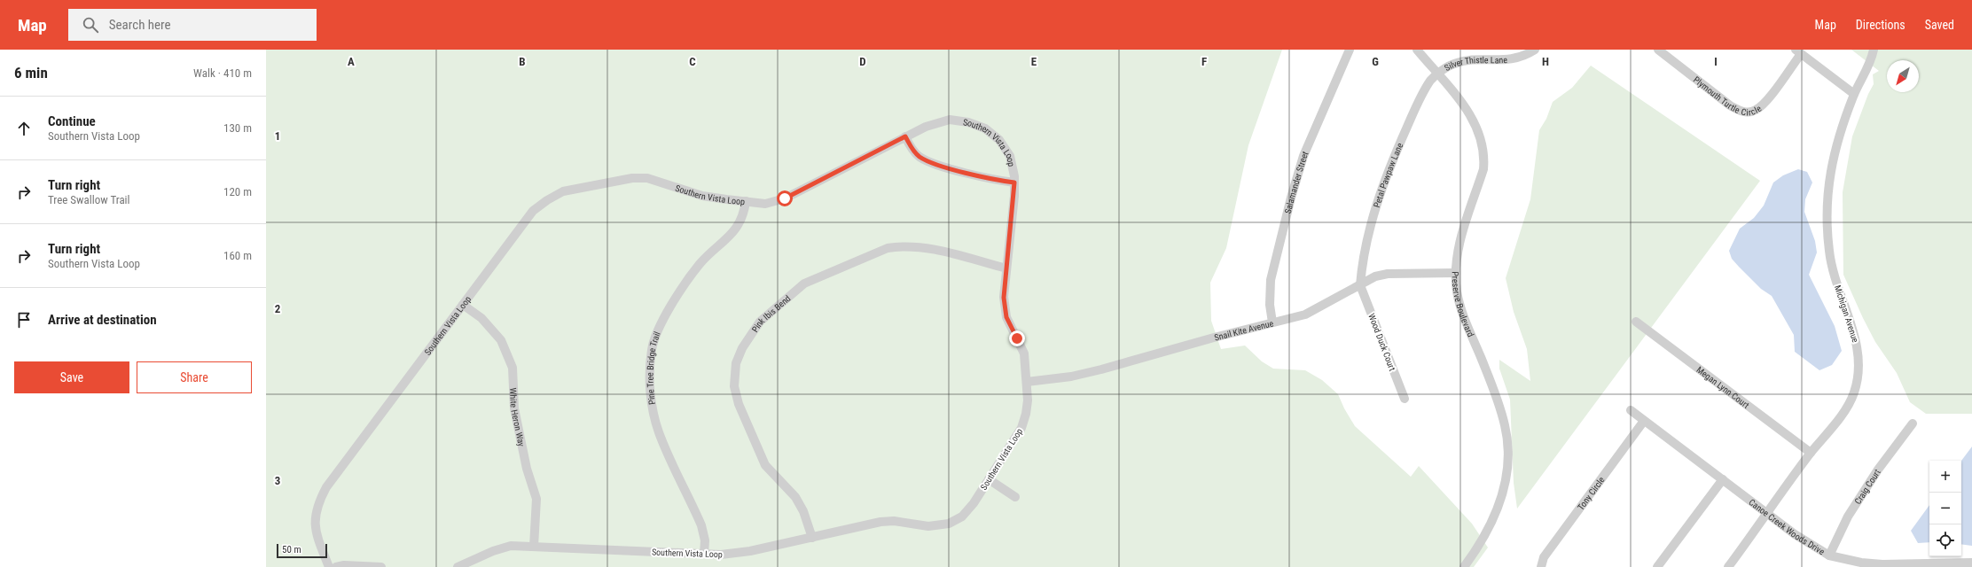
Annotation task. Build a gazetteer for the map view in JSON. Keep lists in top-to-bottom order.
{
  "streets": {
    "street": [
      "Silver Thistle Lane",
      "Plymouth Turtle Circle",
      "Southern Vista Loop",
      "Petal Pawpaw Lane",
      "Salamander Street",
      "Preserve Boulevard",
      "Michigan Avenue",
      "Pink Ibis Bend",
      "Snail Kite Avenue",
      "Wood Duck Court",
      "Pine Tree Bridge Trail",
      "Megan Lynn Court",
      "White Heron Way",
      "Craig Court",
      "Tony Circle",
      "Canoe Creek Woods Drive"
    ]
  },
  "crossings": [
    ["Silver Thistle Lane", "Petal Pawpaw Lane"],
    ["Silver Thistle Lane", "Preserve Boulevard"],
    ["Southern Vista Loop", "Pink Ibis Bend"],
    ["Southern Vista Loop", "Snail Kite Avenue"],
    ["Southern Vista Loop", "Pine Tree Bridge Trail"],
    ["Southern Vista Loop", "White Heron Way"],
    ["Petal Pawpaw Lane", "Preserve Boulevard"],
    ["Petal Pawpaw Lane", "Snail Kite Avenue"],
    ["Petal Pawpaw Lane", "Wood Duck Court"],
    ["Salamander Street", "Snail Kite Avenue"],
    ["Preserve Boulevard", "Snail Kite Avenue"],
    ["Michigan Avenue", "Megan Lynn Court"],
    ["Michigan Avenue", "Canoe Creek Woods Drive"],
    ["Snail Kite Avenue", "Wood Duck Court"],
    ["Craig Court", "Canoe Creek Woods Drive"],
    ["Tony Circle", "Canoe Creek Woods Drive"]
  ],
  "scale_bar": "50 m",
  "north": "bottom left",
  "page": {
    "header": "Map",
    "search": "Search here",
    "nav": ["Map", "Directions", "Saved"],
    "heading": ["6 min", "Walk · 410 m"],
    "list": [
      ["Continue", "Southern Vista Loop", "130 m"],
      ["Turn right", "Tree Swallow Trail", "120 m"],
      ["Turn right", "Southern Vista Loop", "160 m"],
      "Arrive at destination"
    ],
    "buttons": ["Save", "Share"],
    "map_buttons": ["+", "−"],
    "scale": "50 m"
  },
  "grid": {
    "columns": [
      "A",
      "B",
      "C",
      "D",
      "E",
      "F",
      "G",
      "H",
      "I"
    ],
    "rows": ["1", "2", "3"]
  }
}
